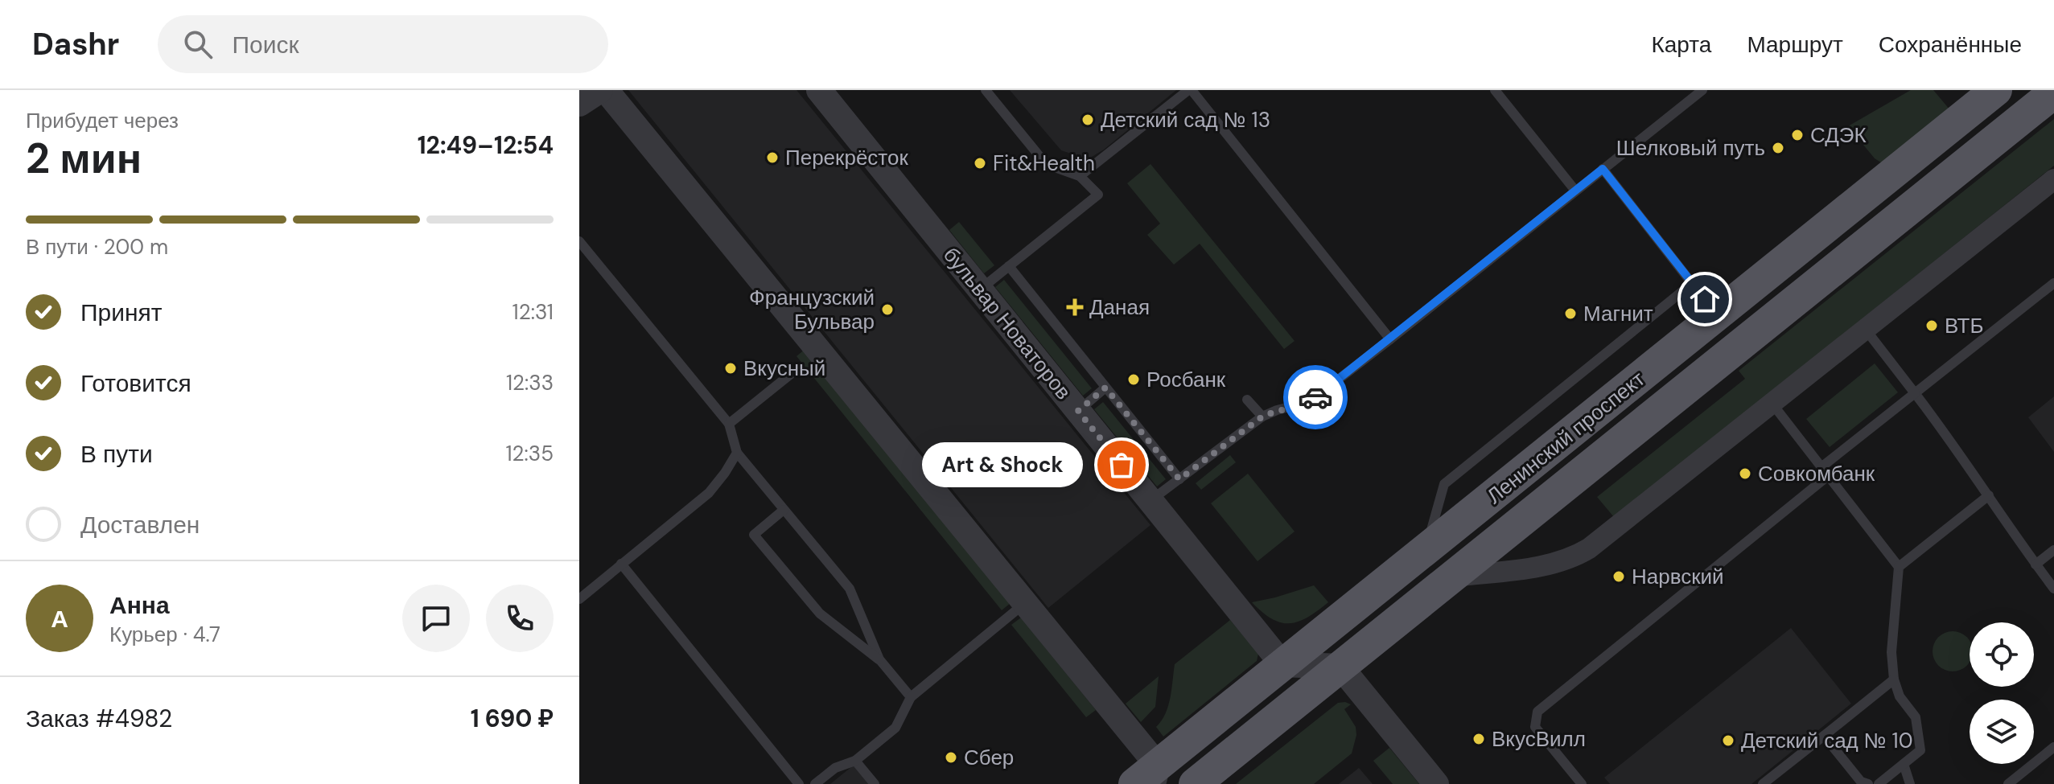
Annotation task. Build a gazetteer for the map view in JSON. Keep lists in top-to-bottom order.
{
  "streets": {
    "main road": ["Ленинский проспект"],
    "street": ["бульвар Новаторов"]
  },
  "crossings": [
    ["бульвар Новаторов", "Ленинский проспект"]
  ],
  "places": {
    "other": [
      "Детский сад № 13",
      "СДЭК",
      "Шелковый путь",
      "Перекрёсток",
      "Fit&Health",
      "Французский Бульвар",
      "Магнит",
      "ВТБ",
      "Вкусный",
      "Росбанк",
      "Art & Shock",
      "Совкомбанк",
      "Нарвский",
      "ВкусВилл",
      "Детский сад № 10",
      "Сбер"
    ],
    "health": ["Даная"]
  },
  "page": {
    "header": "Dashr",
    "search": "Поиск",
    "nav": ["Карта", "Маршрут", "Сохранённые"],
    "heading": ["2 мин", "Прибудет через", "12:49–12:54"],
    "panel": [
      "Анна",
      "Курьер · 4.7",
      "Заказ #4982",
      "1 690 ₽"
    ],
    "bar": "В пути · 200 m",
    "list": [
      ["Принят", "12:31"],
      ["Готовится", "12:33"],
      ["В пути", "12:35"],
      "Доставлен"
    ],
    "bubble": "Art & Shock",
    "round": "А"
  }
}
